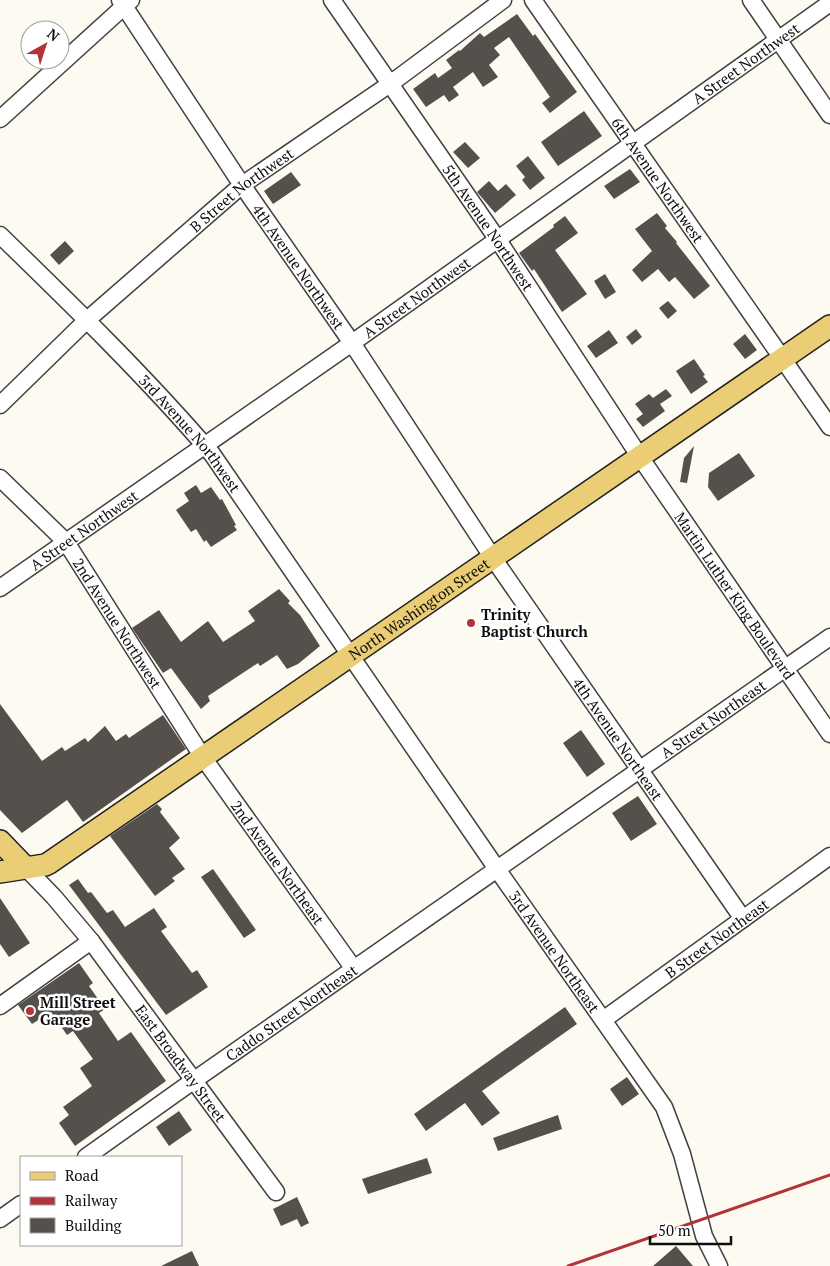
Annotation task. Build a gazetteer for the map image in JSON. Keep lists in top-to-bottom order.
{
  "streets": {
    "main road": ["North Washington Street"],
    "street": [
      "A Street Northwest",
      "6th Avenue Northwest",
      "B Street Northwest",
      "5th Avenue Northwest",
      "4th Avenue Northwest",
      "3rd Avenue Northwest",
      "Martin Luther King Boulevard",
      "2nd Avenue Northwest",
      "A Street Northeast",
      "4th Avenue Northeast",
      "2nd Avenue Northeast",
      "B Street Northeast",
      "3rd Avenue Northeast",
      "Caddo Street Northeast",
      "East Broadway Street"
    ]
  },
  "crossings": [
    ["A Street Northwest", "6th Avenue Northwest"],
    ["A Street Northwest", "5th Avenue Northwest"],
    ["A Street Northwest", "4th Avenue Northwest"],
    ["A Street Northwest", "3rd Avenue Northwest"],
    ["A Street Northwest", "2nd Avenue Northwest"],
    ["6th Avenue Northwest", "North Washington Street"],
    ["B Street Northwest", "5th Avenue Northwest"],
    ["B Street Northwest", "4th Avenue Northwest"],
    ["B Street Northwest", "3rd Avenue Northwest"],
    ["5th Avenue Northwest", "Martin Luther King Boulevard"],
    ["5th Avenue Northwest", "North Washington Street"],
    ["4th Avenue Northwest", "North Washington Street"],
    ["4th Avenue Northwest", "4th Avenue Northeast"],
    ["3rd Avenue Northwest", "North Washington Street"],
    ["3rd Avenue Northwest", "3rd Avenue Northeast"],
    ["Martin Luther King Boulevard", "North Washington Street"],
    ["Martin Luther King Boulevard", "A Street Northeast"],
    ["North Washington Street", "2nd Avenue Northwest"],
    ["North Washington Street", "4th Avenue Northeast"],
    ["North Washington Street", "2nd Avenue Northeast"],
    ["North Washington Street", "3rd Avenue Northeast"],
    ["North Washington Street", "East Broadway Street"],
    ["2nd Avenue Northwest", "2nd Avenue Northeast"],
    ["A Street Northeast", "4th Avenue Northeast"],
    ["A Street Northeast", "3rd Avenue Northeast"],
    ["A Street Northeast", "Caddo Street Northeast"],
    ["4th Avenue Northeast", "B Street Northeast"],
    ["2nd Avenue Northeast", "Caddo Street Northeast"],
    ["B Street Northeast", "3rd Avenue Northeast"],
    ["3rd Avenue Northeast", "Caddo Street Northeast"],
    ["Caddo Street Northeast", "East Broadway Street"]
  ],
  "places": ["Trinity Baptist Church", "Mill Street Garage"],
  "legend": ["Road", "Railway", "Building"],
  "scale_bar": "50 m",
  "north": "top right"
}
